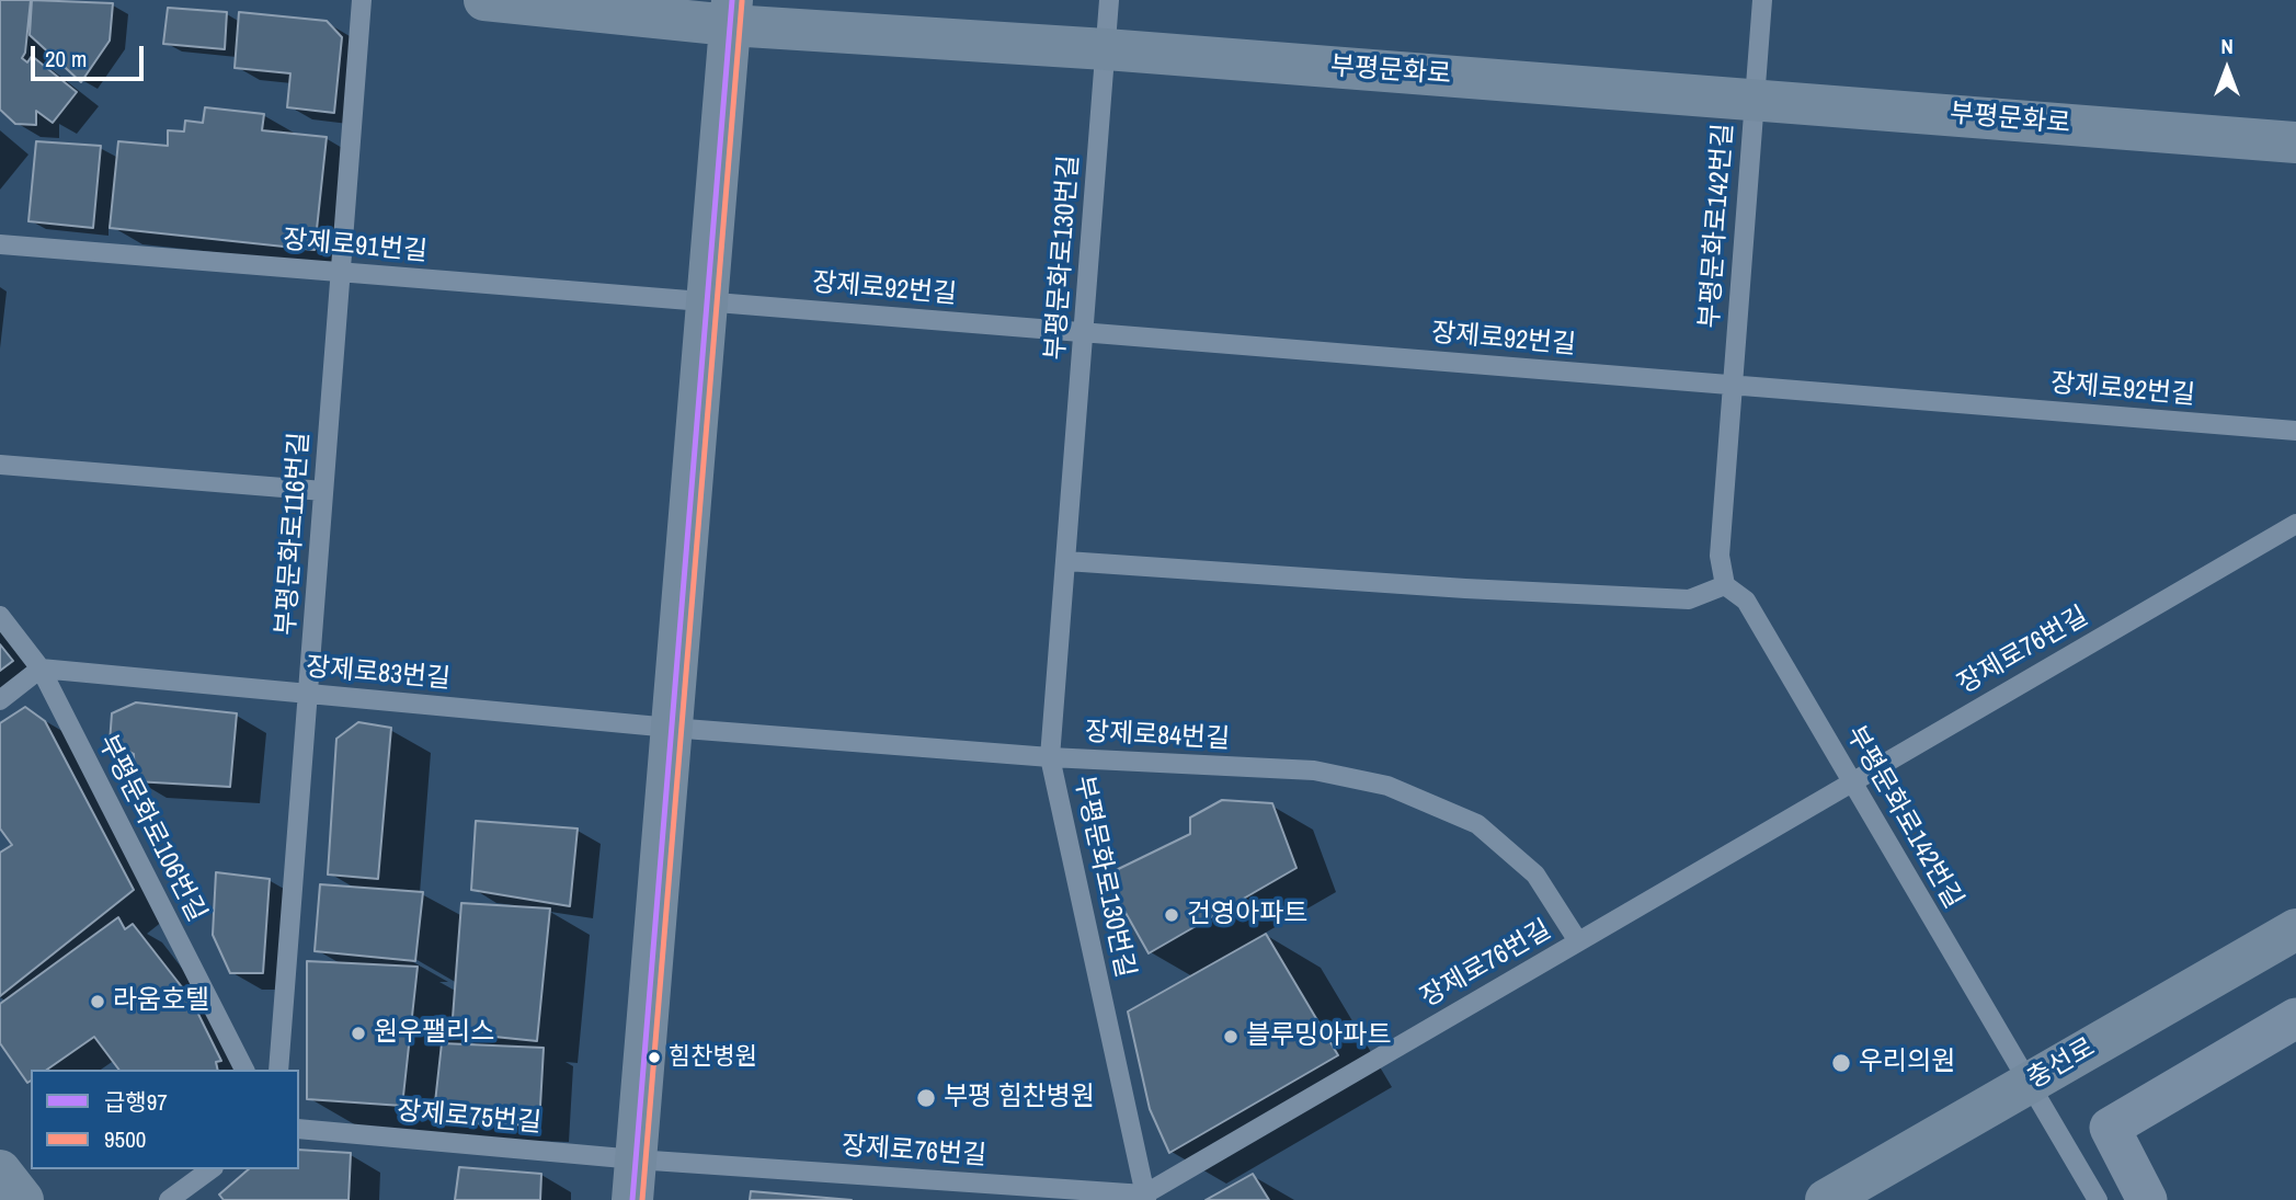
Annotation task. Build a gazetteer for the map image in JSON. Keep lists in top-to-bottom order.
{
  "streets": {
    "street": ["부평문화로", "충선로"],
    "lane": [
      "부평문화로142번길",
      "장제로91번길",
      "부평문화로130번길",
      "장제로92번길",
      "부평문화로116번길",
      "장제로76번길",
      "장제로83번길",
      "장제로84번길",
      "부평문화로106번길",
      "장제로75번길"
    ]
  },
  "crossings": [
    ["부평문화로", "부평문화로142번길"],
    ["부평문화로", "부평문화로130번길"],
    ["부평문화로142번길", "장제로92번길"],
    ["부평문화로142번길", "장제로76번길"],
    ["부평문화로142번길", "충선로"],
    ["장제로91번길", "장제로92번길"],
    ["장제로91번길", "부평문화로116번길"],
    ["부평문화로130번길", "장제로92번길"],
    ["부평문화로130번길", "장제로76번길"],
    ["부평문화로130번길", "장제로84번길"],
    ["부평문화로116번길", "장제로83번길"],
    ["장제로76번길", "장제로84번길"],
    ["장제로76번길", "장제로75번길"],
    ["장제로83번길", "장제로84번길"],
    ["장제로83번길", "부평문화로106번길"]
  ],
  "places": [
    "건영아파트",
    "라움호텔",
    "원우팰리스",
    "블루밍아파트",
    "힘찬병원",
    "우리의원",
    "부평 힘찬병원"
  ],
  "lines": ["transit line 급행97", "transit line 9500"],
  "legend": ["급행97", "9500"],
  "scale_bar": "20 m",
  "north": "top"
}
